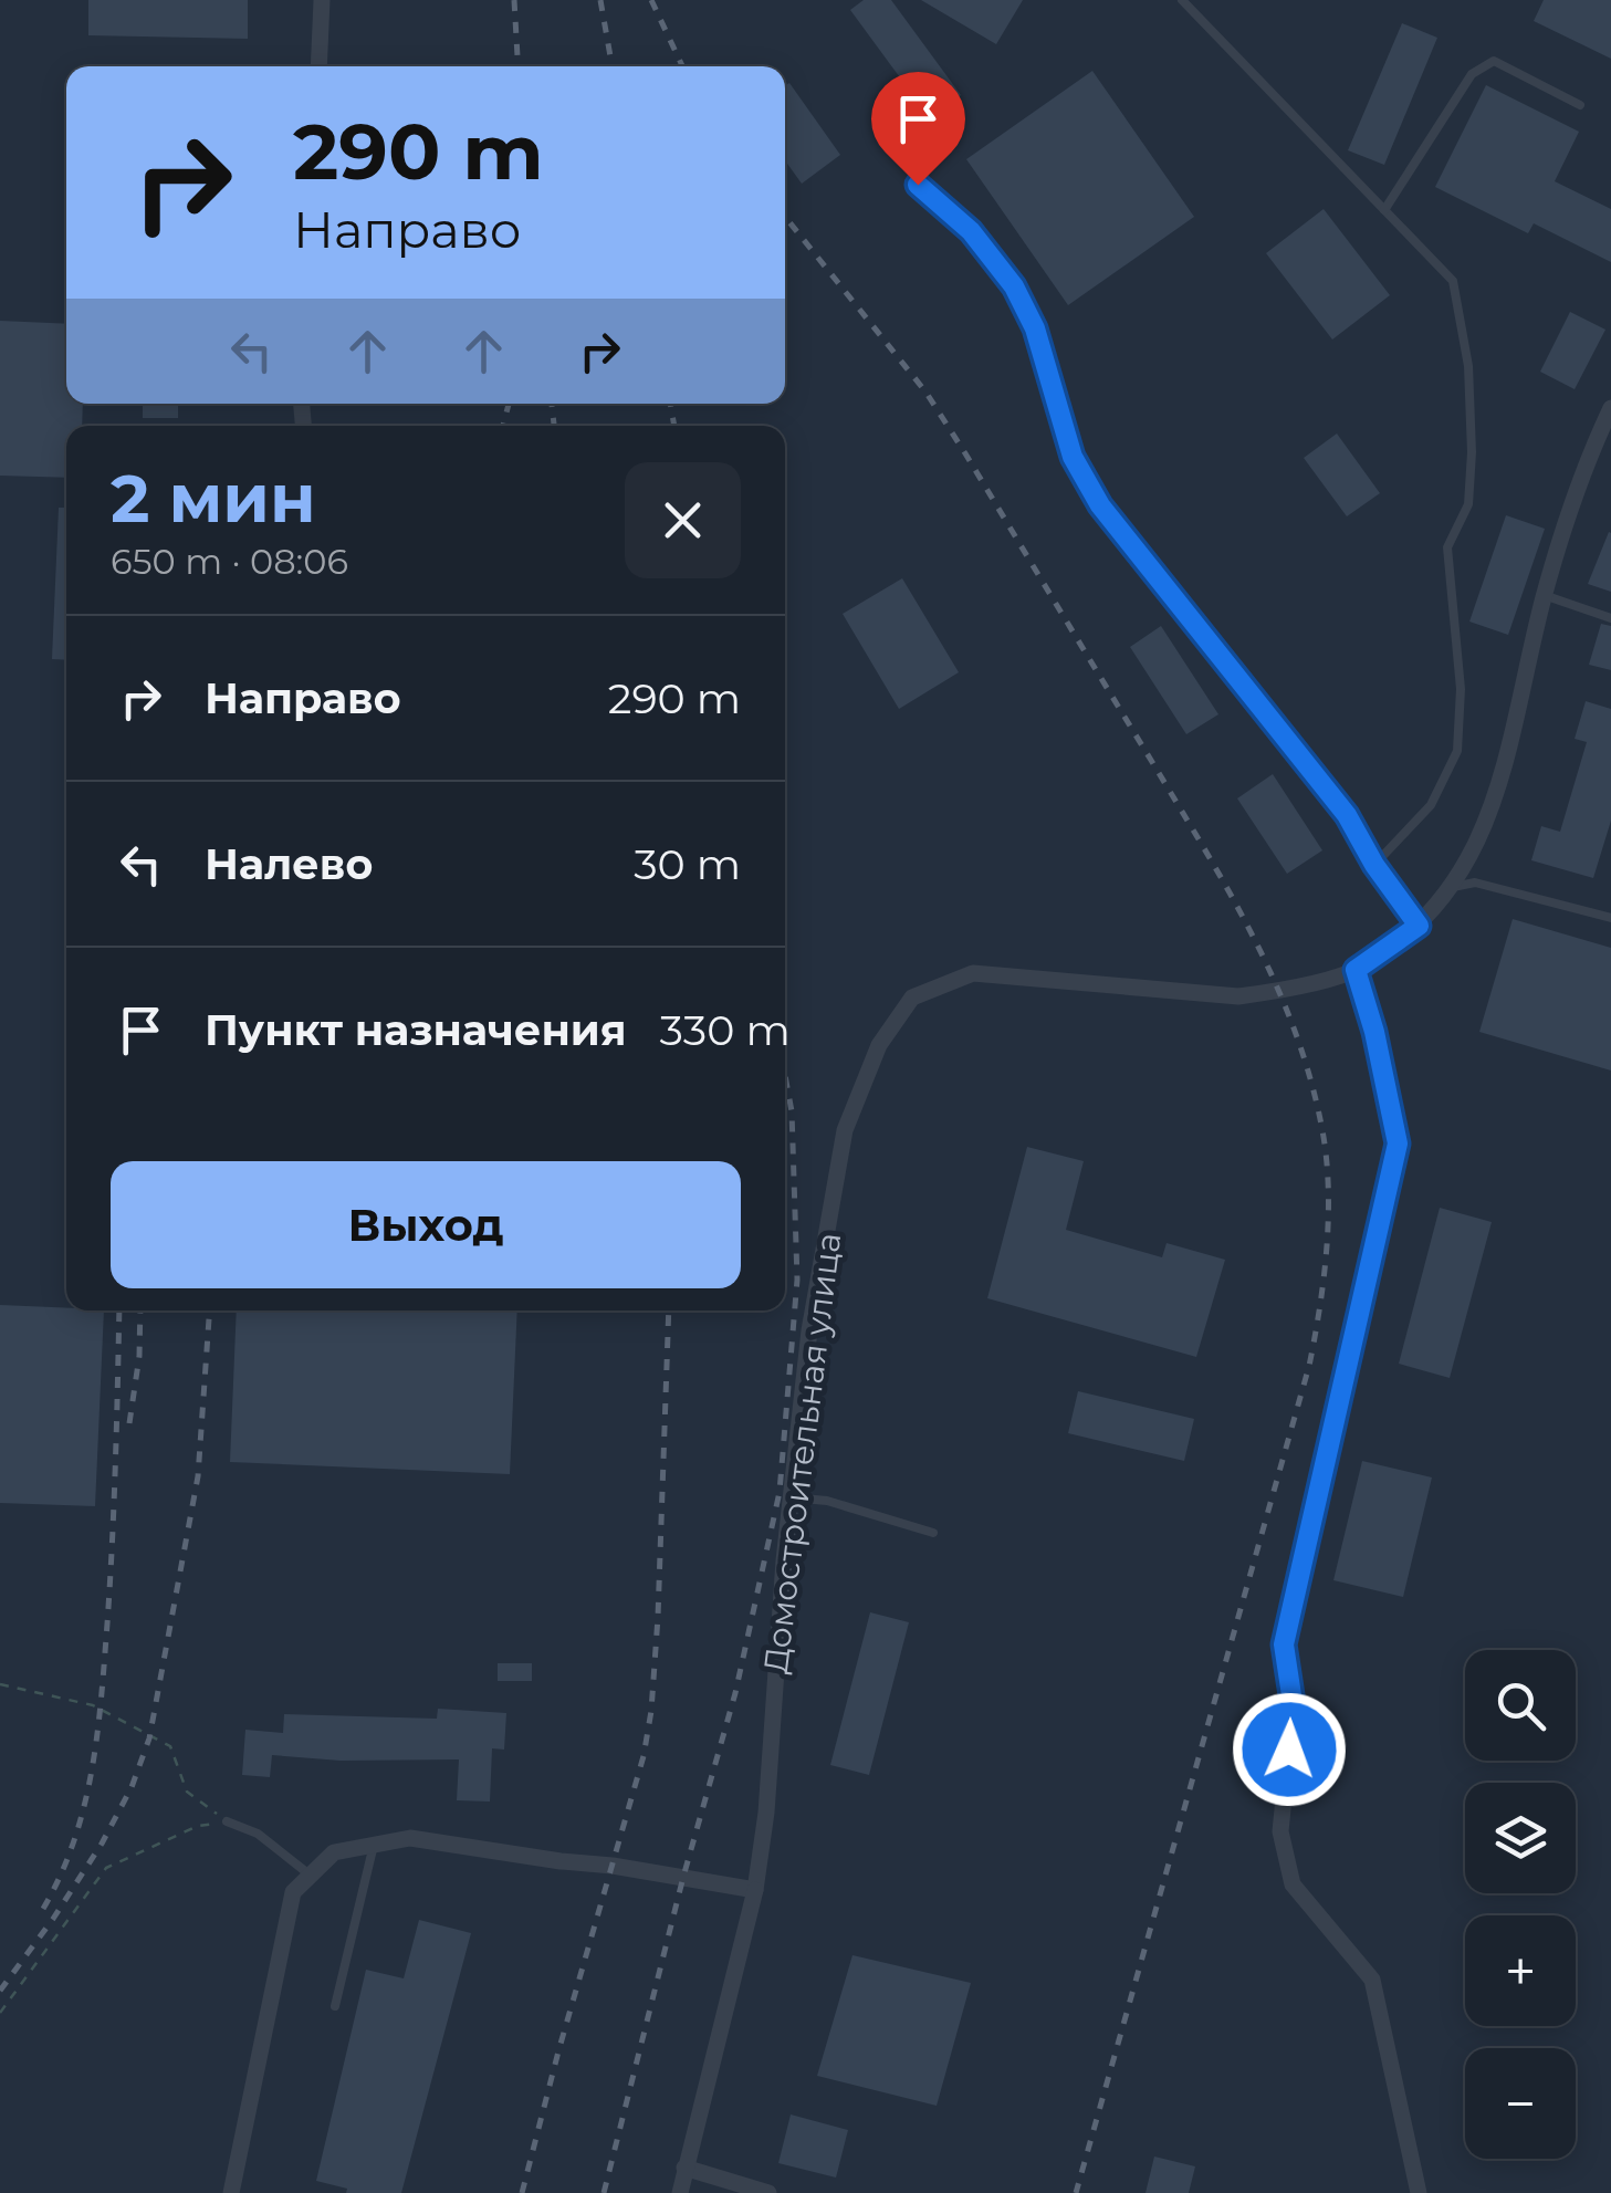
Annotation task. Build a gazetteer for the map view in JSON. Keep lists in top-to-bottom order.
{
  "streets": {
    "street": ["Домостроительная улица"]
  },
  "page": {
    "turn": ["290 m", "Направо"],
    "heading": ["2 мин", "650 m · 08:06"],
    "list": [
      {
        "name": "Направо",
        "value": "290 m"
      },
      {
        "name": "Налево",
        "value": "30 m"
      },
      {
        "name": "Пункт назначения",
        "value": "330 m"
      }
    ],
    "buttons": "Выход",
    "map_buttons": ["+", "−"]
  }
}
